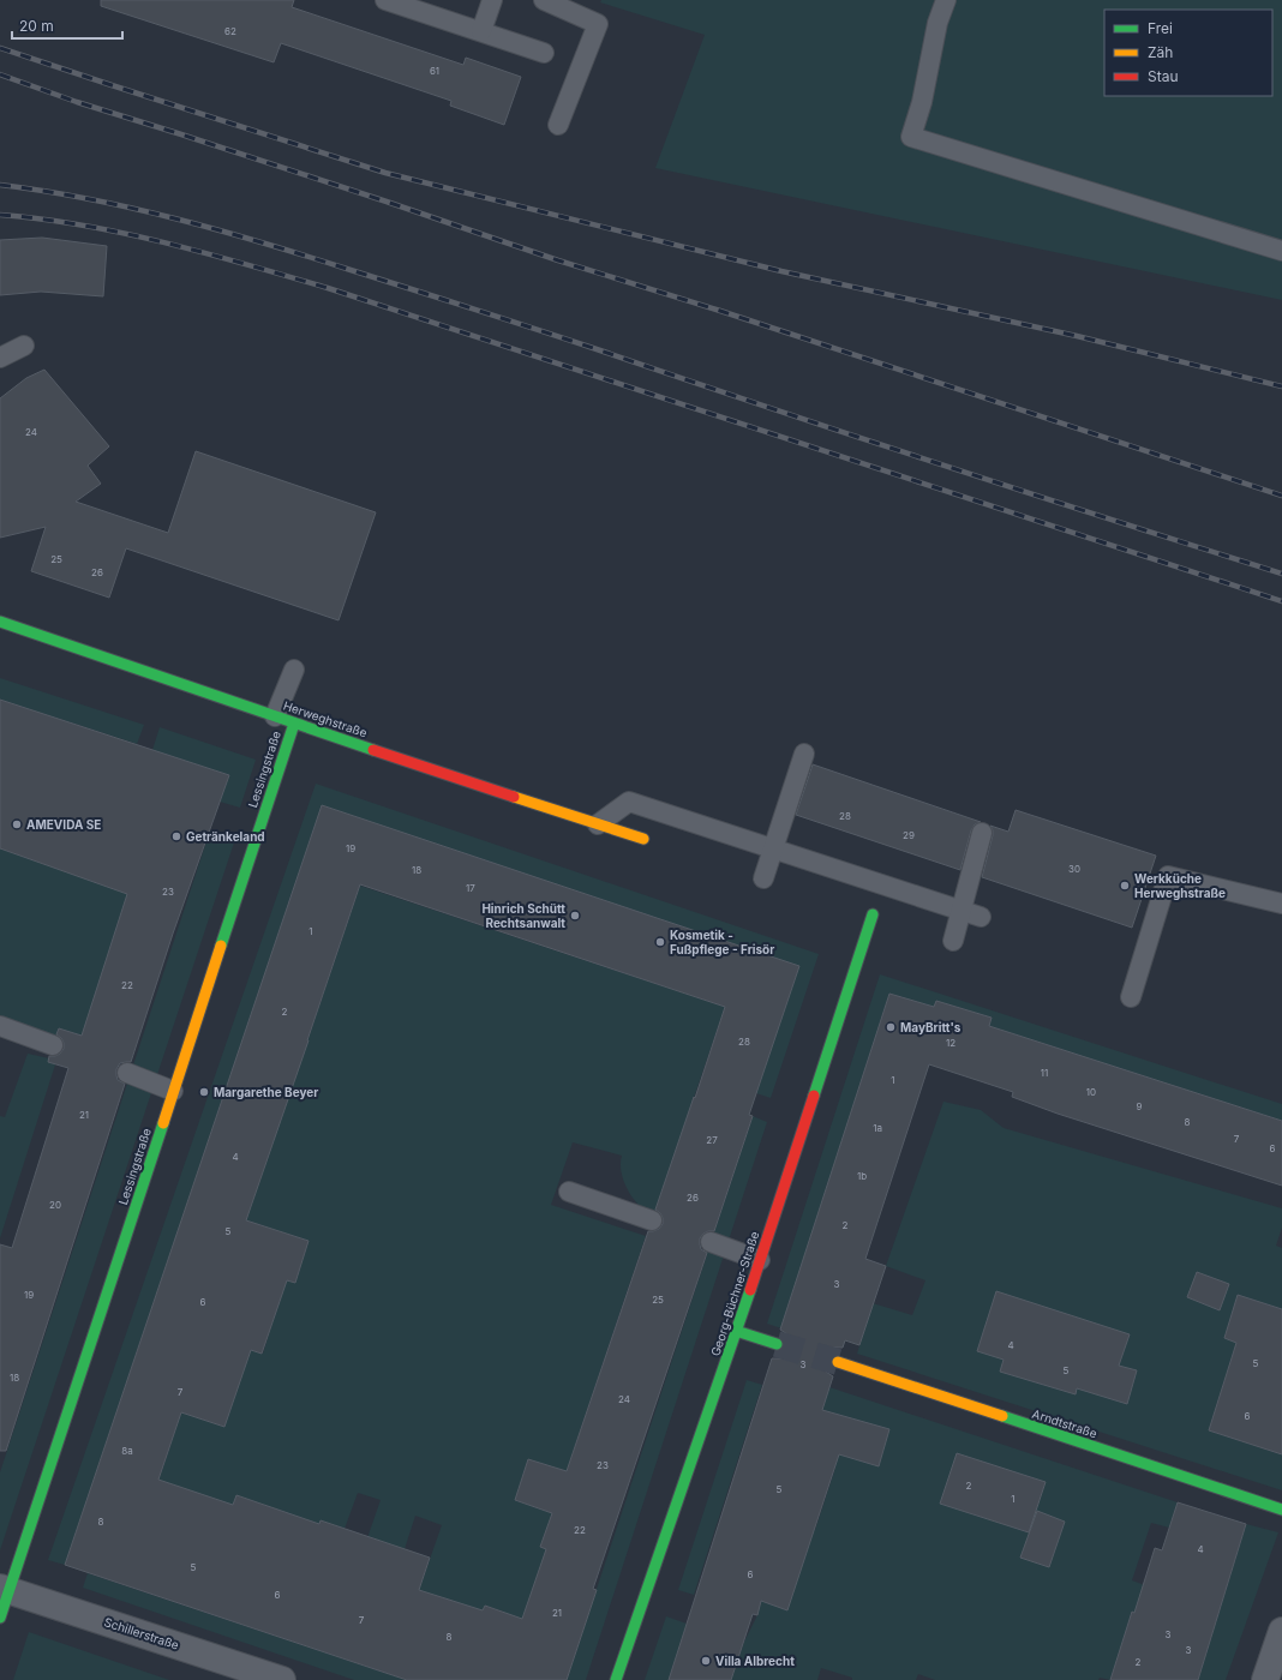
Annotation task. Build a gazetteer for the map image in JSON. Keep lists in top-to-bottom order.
{
  "streets": {
    "street": [
      "Herweghstraße",
      "Lessingstraße",
      "Georg-Büchner-Straße",
      "Arndtstraße",
      "Schillerstraße"
    ]
  },
  "crossings": [
    ["Herweghstraße", "Lessingstraße"],
    ["Lessingstraße", "Schillerstraße"]
  ],
  "places": [
    "AMEVIDA SE",
    "Getränkeland",
    "Werkküche Herweghstraße",
    "Hinrich Schütt Rechtsanwalt",
    "Kosmetik - Fußpflege - Frisör",
    "MayBritt's",
    "Margarethe Beyer",
    "Villa Albrecht"
  ],
  "house_numbers": [
    "62",
    "61",
    "24",
    "25",
    "26",
    "28",
    "29",
    "19",
    "30",
    "18",
    "17",
    "23",
    "1",
    "22",
    "2",
    "28",
    "12",
    "11",
    "1",
    "10",
    "9",
    "21",
    "8",
    "1a",
    "7",
    "27",
    "6",
    "4",
    "1b",
    "26",
    "20",
    "2",
    "5",
    "3",
    "19",
    "25",
    "6",
    "4",
    "5",
    "3",
    "5",
    "18",
    "7",
    "24",
    "6",
    "8a",
    "23",
    "2",
    "5",
    "1",
    "8",
    "22",
    "4",
    "5",
    "6",
    "6",
    "21",
    "7",
    "3",
    "8",
    "3",
    "2"
  ],
  "legend": ["Frei", "Zäh", "Stau"],
  "scale_bar": "20 m"
}
